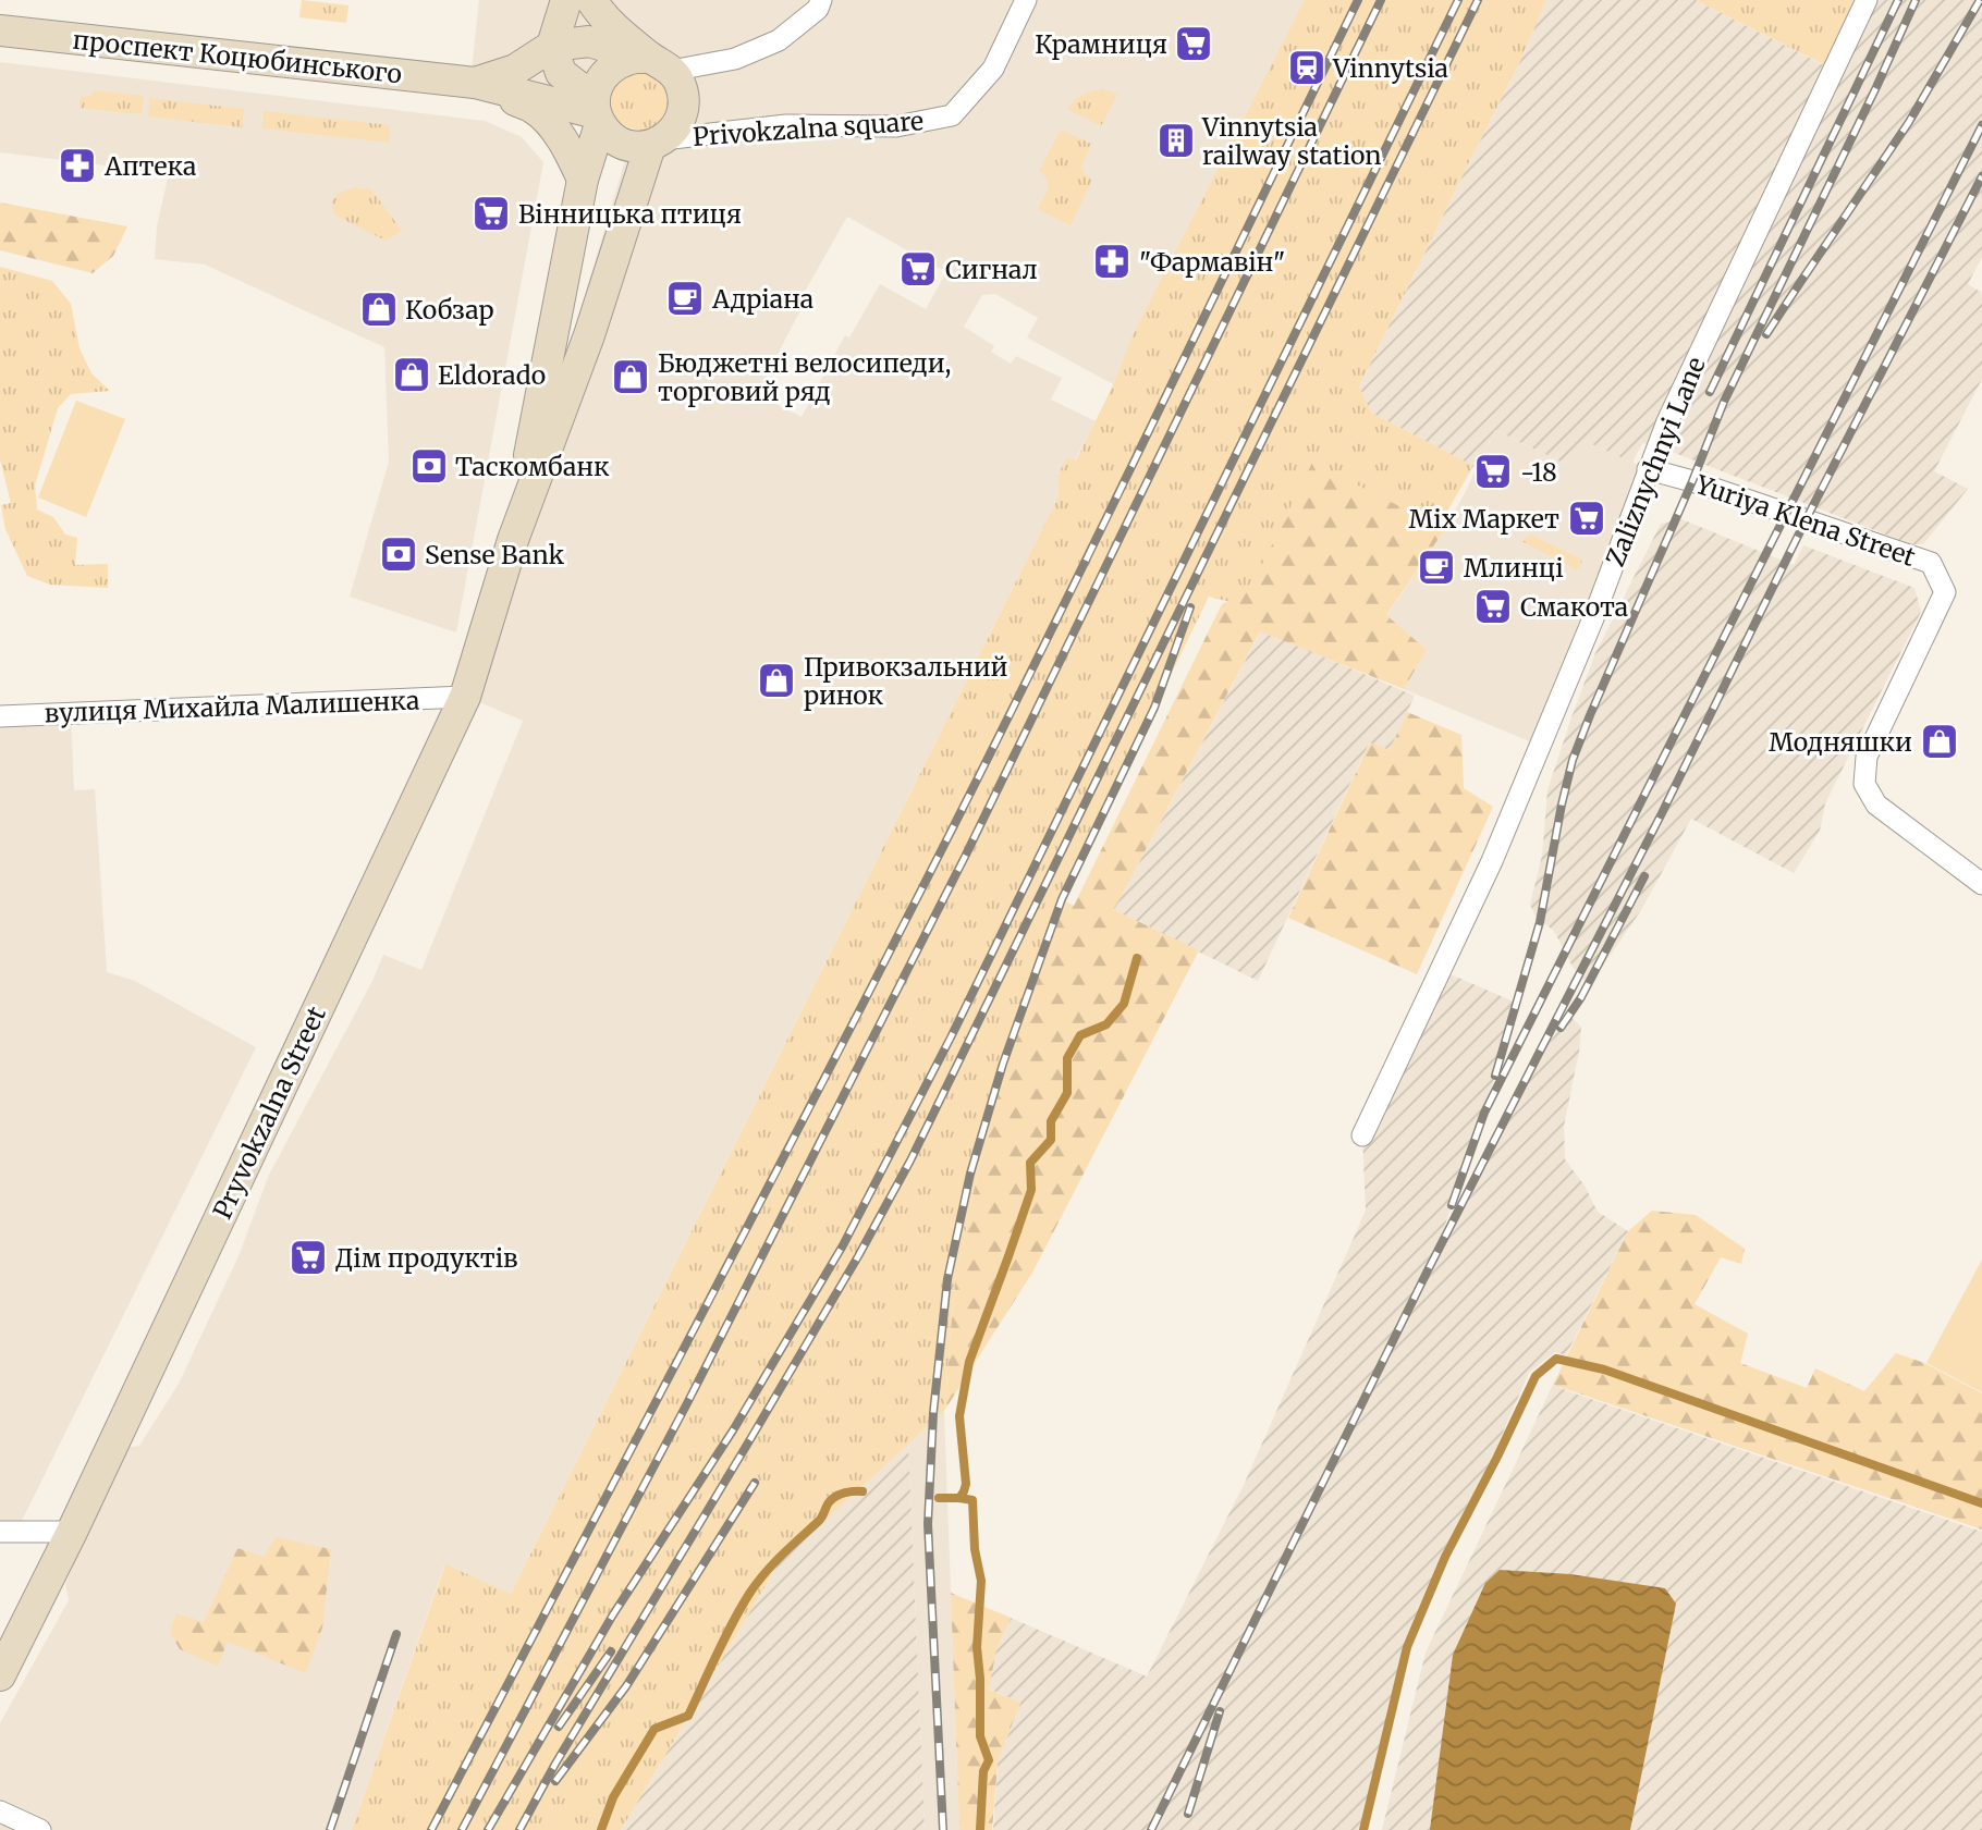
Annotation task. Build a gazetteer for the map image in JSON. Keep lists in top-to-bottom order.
{
  "streets": {
    "main road": ["проспект Коцюбинського", "Pryvokzalna Street"],
    "street": [
      "Privokzalna square",
      "Zaliznychnyi Lane",
      "Yuriya Klena Street",
      "вулиця Михайла Малишенка"
    ]
  },
  "crossings": [
    ["Zaliznychnyi Lane", "Yuriya Klena Street"],
    ["вулиця Михайла Малишенка", "Pryvokzalna Street"]
  ],
  "places": {
    "supermarket": [
      "Крамниця",
      "Вінницька птиця",
      "Сигнал",
      "-18",
      "Mix Маркет",
      "Смакота",
      "Дім продуктів"
    ],
    "station": ["Vinnytsia"],
    "building": ["Vinnytsia railway station"],
    "pharmacy": ["Аптека", "\"Фармавін\""],
    "cafe": ["Адріана", "Млинці"],
    "shop": [
      "Кобзар",
      "Eldorado",
      "Бюджетні велосипеди, торговий ряд",
      "Привокзальний ринок",
      "Модняшки"
    ],
    "bank": ["Таскомбанк", "Sense Bank"]
  }
}
